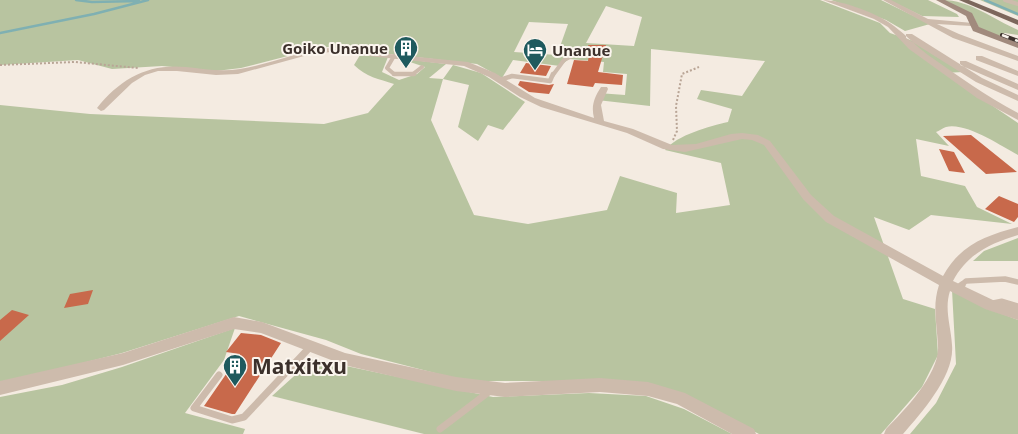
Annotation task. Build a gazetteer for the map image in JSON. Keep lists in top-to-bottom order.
{
  "places": {
    "building": ["Goiko Unanue", "Matxitxu"],
    "hotel": ["Unanue"]
  }
}
